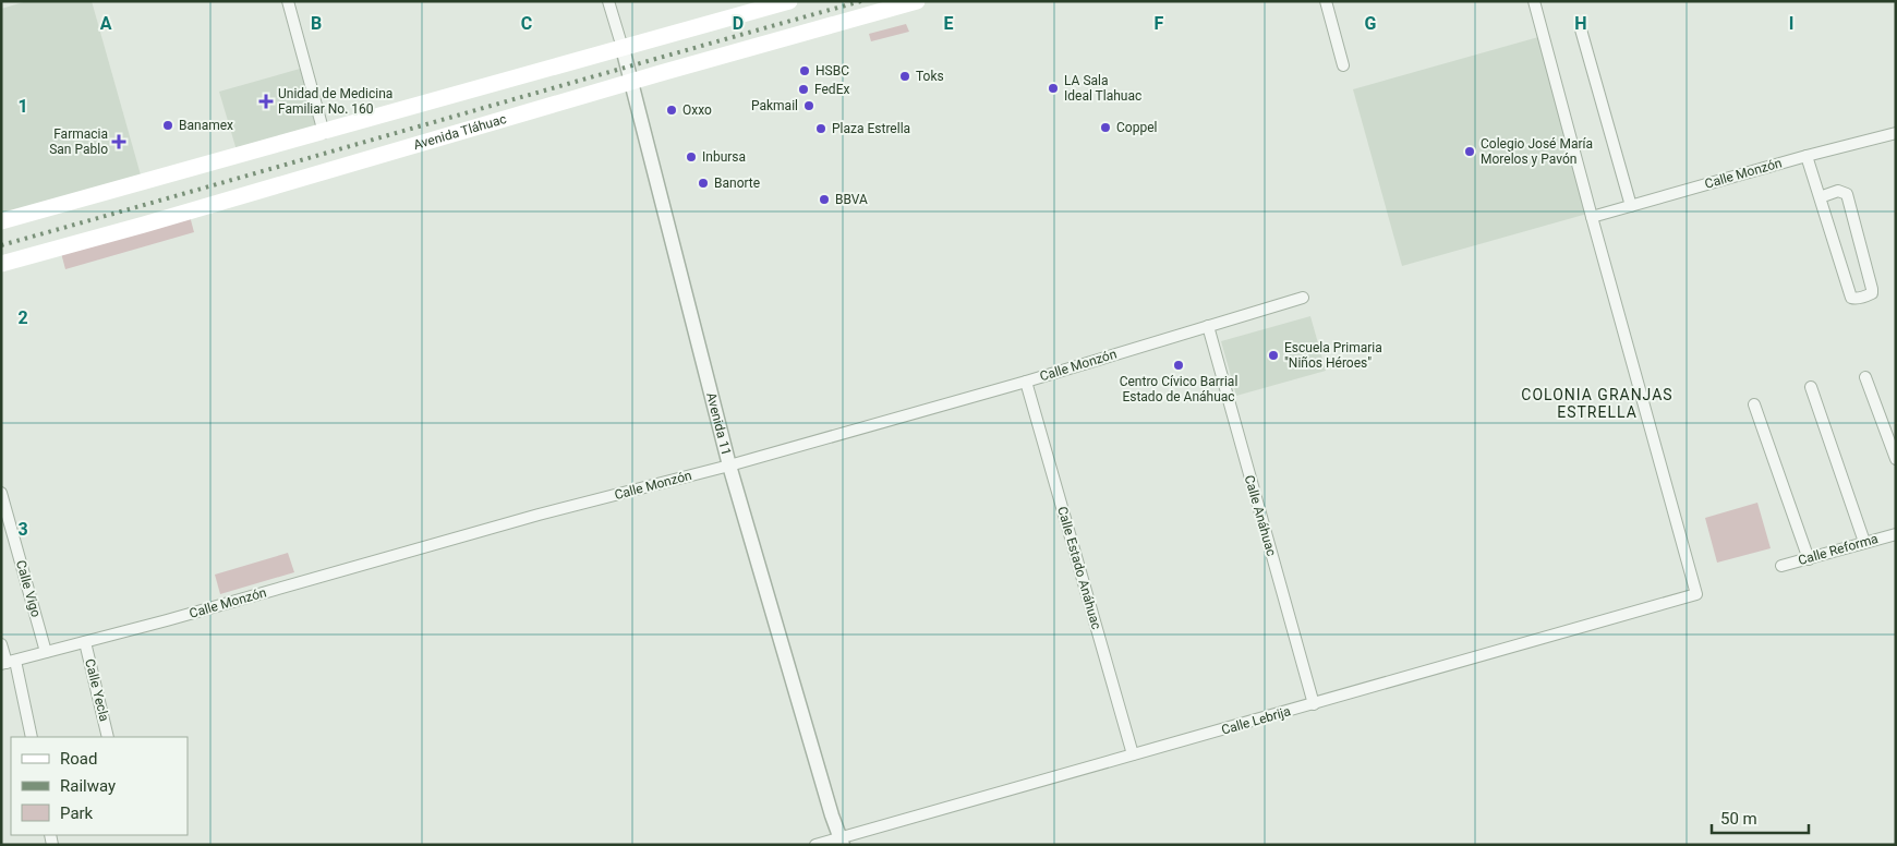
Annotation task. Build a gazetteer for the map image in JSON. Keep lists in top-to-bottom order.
{
  "streets": {
    "main road": ["Avenida Tláhuac"],
    "street": [
      "Calle Monzón",
      "Avenida 11",
      "Calle Anáhuac",
      "Calle Reforma",
      "Calle Estado Anáhuac",
      "Calle Vigo",
      "Calle Yecla",
      "Calle Lebrija"
    ]
  },
  "crossings": [
    ["Avenida Tláhuac", "Avenida 11"],
    ["Calle Monzón", "Avenida 11"],
    ["Calle Monzón", "Calle Anáhuac"],
    ["Calle Monzón", "Calle Estado Anáhuac"],
    ["Calle Monzón", "Calle Vigo"],
    ["Calle Monzón", "Calle Yecla"],
    ["Calle Monzón", "Calle Lebrija"],
    ["Avenida 11", "Calle Lebrija"],
    ["Calle Anáhuac", "Calle Lebrija"],
    ["Calle Estado Anáhuac", "Calle Lebrija"]
  ],
  "districts": ["COLONIA GRANJAS ESTRELLA"],
  "places": {
    "other": [
      "HSBC",
      "Toks",
      "LA Sala Ideal Tlahuac",
      "FedEx",
      "Pakmail",
      "Oxxo",
      "Banamex",
      "Coppel",
      "Plaza Estrella",
      "Colegio José María Morelos y Pavón",
      "Inbursa",
      "Banorte",
      "BBVA",
      "Escuela Primaria \"Niños Héroes\"",
      "Centro Cívico Barrial Estado de Anáhuac"
    ],
    "health": ["Unidad de Medicina Familiar No. 160", "Farmacia San Pablo"]
  },
  "legend": ["Road", "Railway", "Park"],
  "scale_bar": "50 m",
  "grid": {
    "columns": [
      "A",
      "B",
      "C",
      "D",
      "E",
      "F",
      "G",
      "H",
      "I"
    ],
    "rows": ["1", "2", "3"]
  }
}
